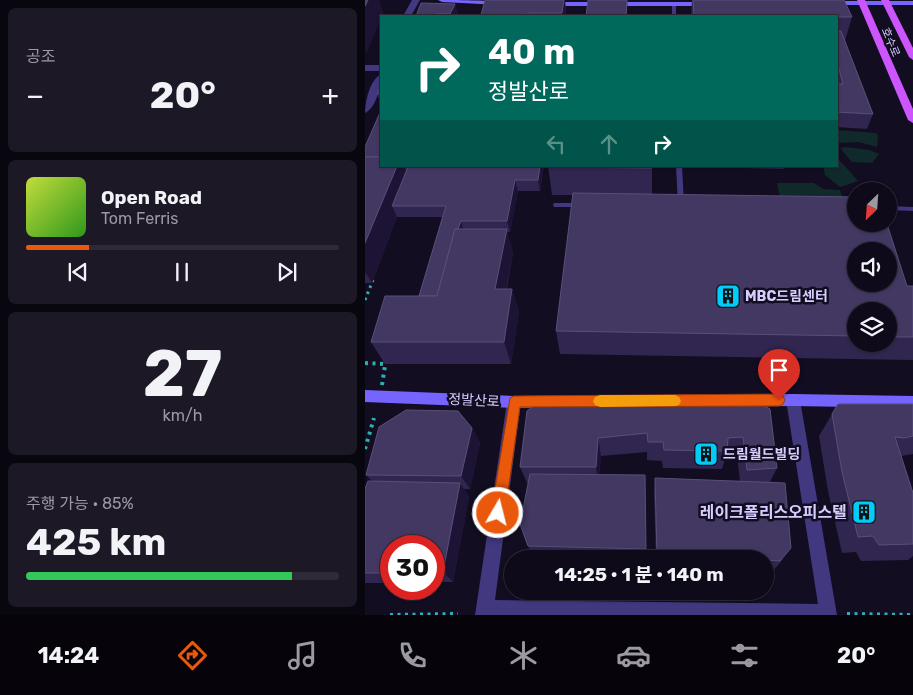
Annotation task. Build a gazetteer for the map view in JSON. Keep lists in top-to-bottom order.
{
  "streets": {
    "main road": ["호수로", "정발산로"]
  },
  "places": {
    "building": ["MBC드림센터", "드림월드빌딩", "레이크폴리스오피스텔"]
  },
  "north": "bottom left",
  "page": {
    "tile": [
      "공조",
      ["27", "km/h"],
      ["주행 가능 · 85%", "425 km"]
    ],
    "turn": ["40 m", "정발산로"],
    "heat": ["−", "20°", "+"],
    "song": ["Open Road", "Tom Ferris"],
    "limit": "30",
    "trip": "14:25 · 1 분 · 140 m",
    "tabs": ["14:24", "20°"]
  }
}
